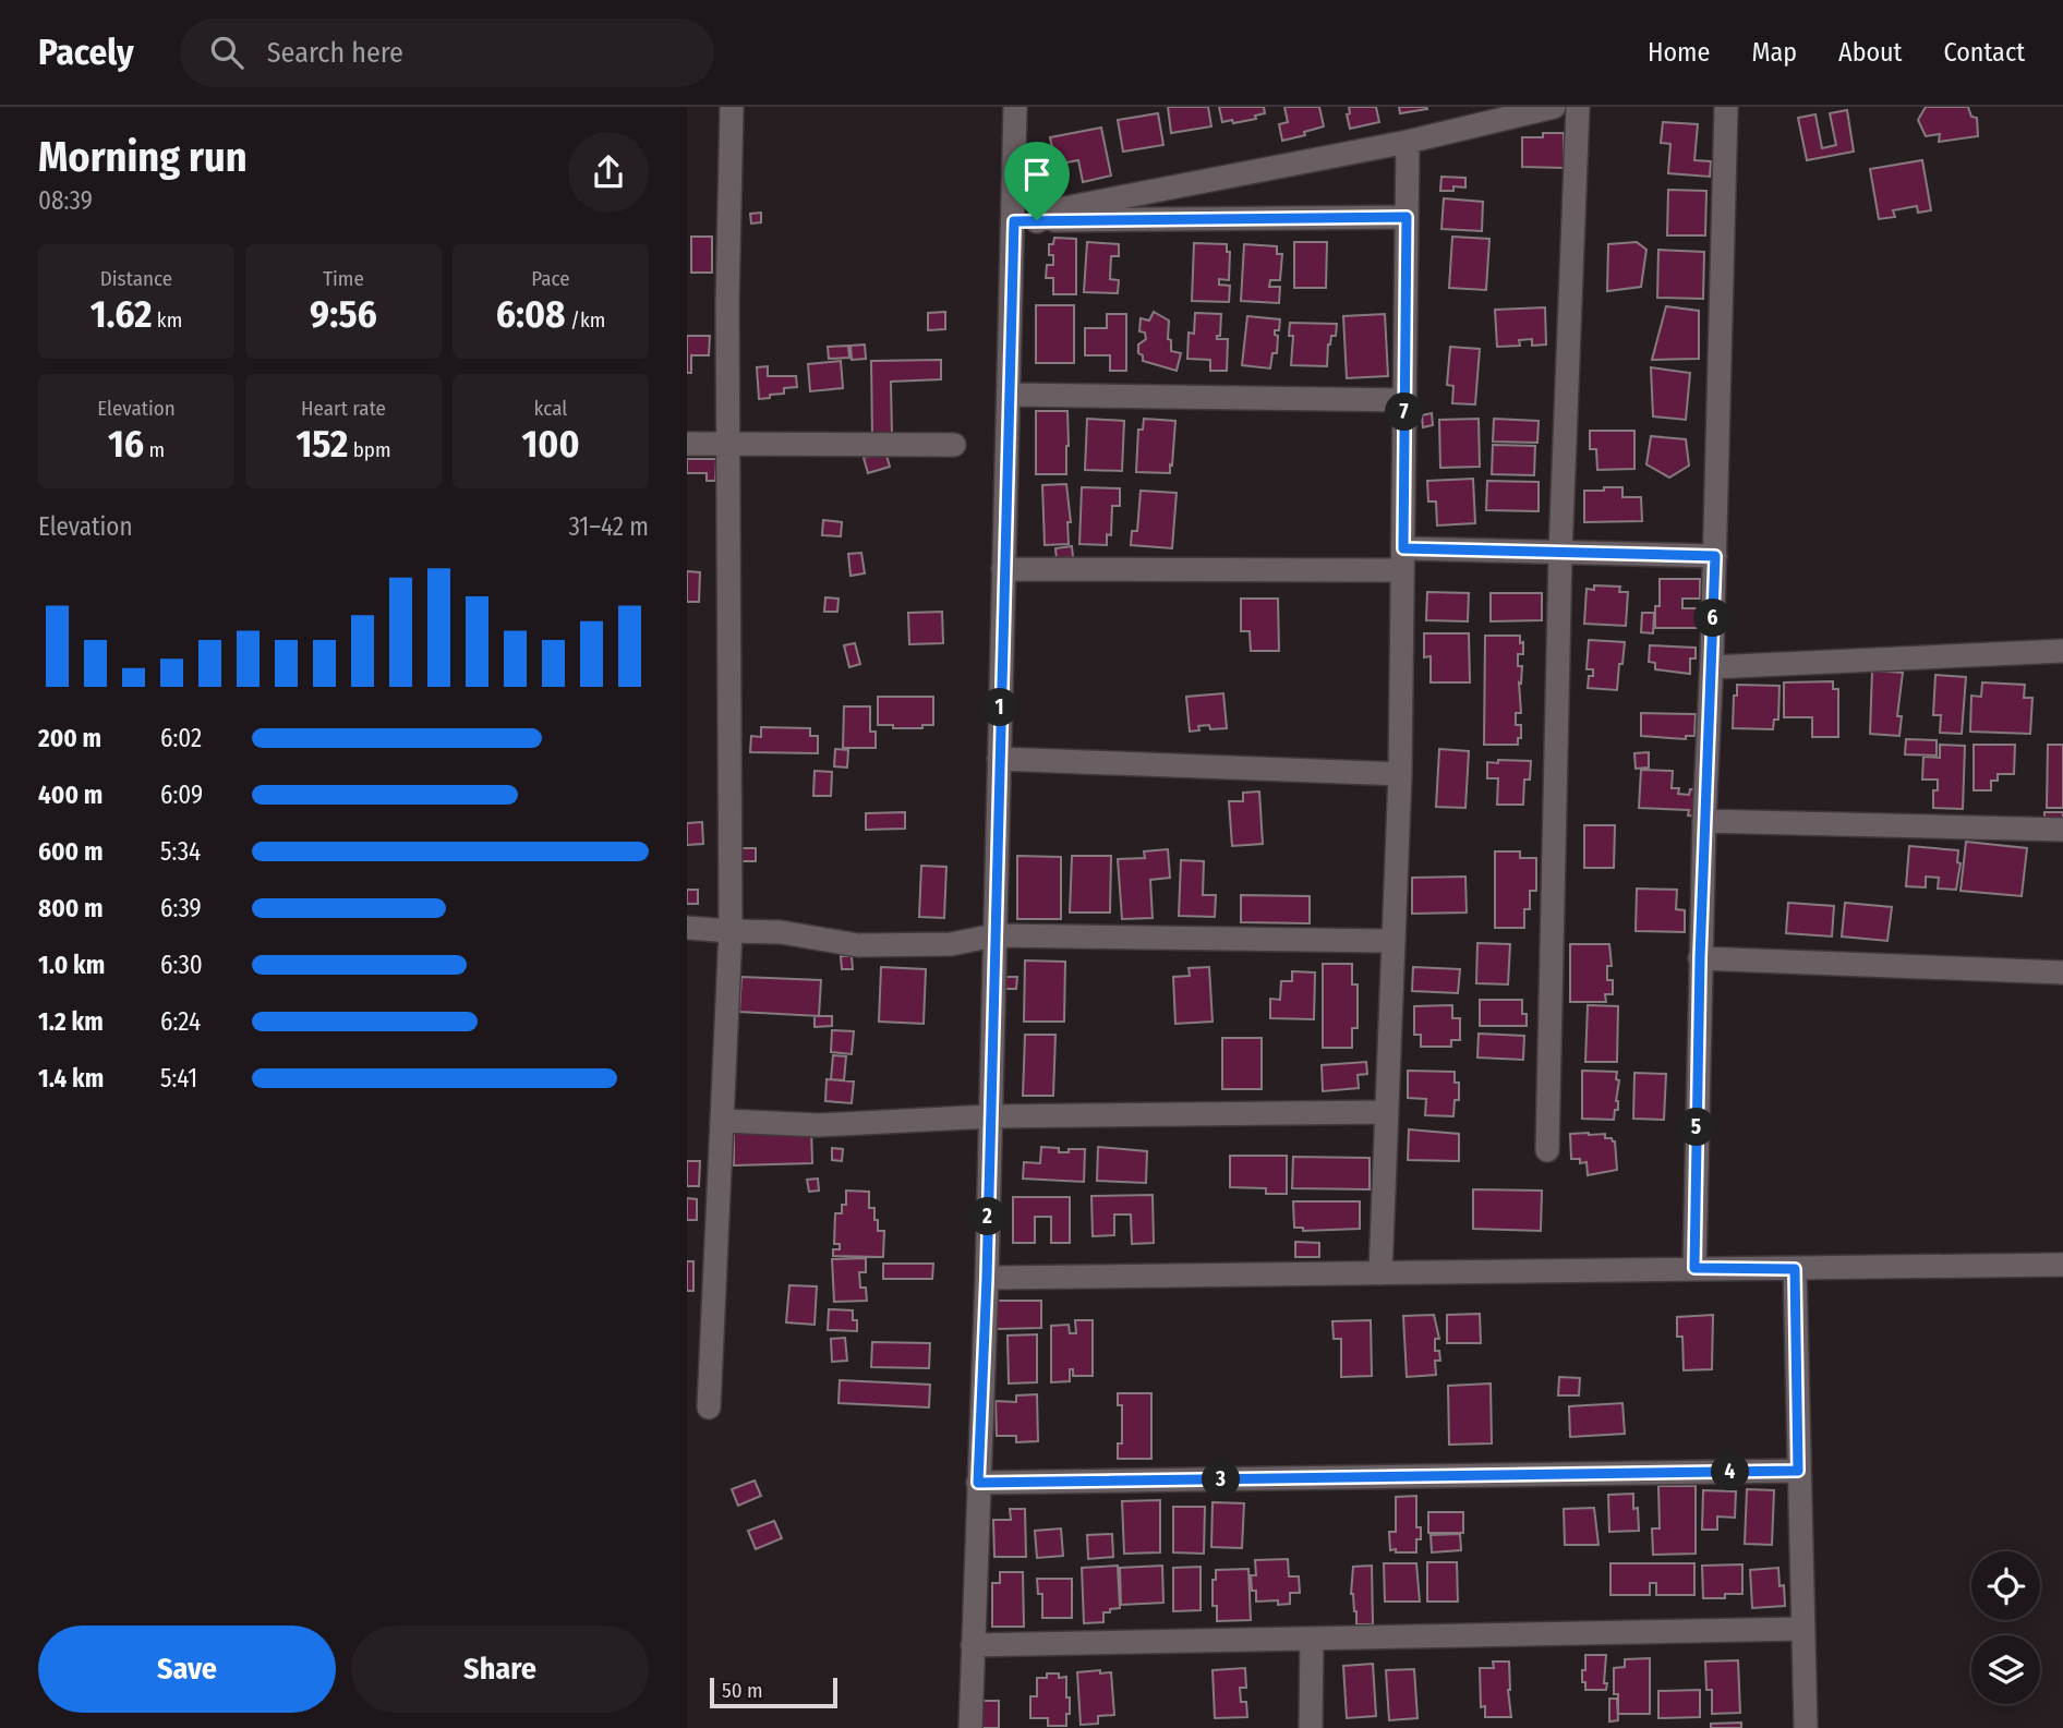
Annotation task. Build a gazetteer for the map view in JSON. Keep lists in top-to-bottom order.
{
  "scale_bar": "50 m",
  "page": {
    "header": "Pacely",
    "search": "Search here",
    "nav": [
      "Home",
      "Map",
      "About",
      "Contact"
    ],
    "heading": ["Morning run", "08:39"],
    "stats": [
      ["Distance", "1.62 km"],
      ["Time", "9:56"],
      ["Pace", "6:08 /km"],
      ["Elevation", "16 m"],
      ["Heart rate", "152 bpm"],
      ["kcal", "100"]
    ],
    "pins": [
      "7",
      "6",
      "1",
      "5",
      "2",
      "4",
      "3"
    ],
    "chart": ["Elevation", "31–42 m"],
    "list": [
      {
        "name": "200 m",
        "note": "6:02"
      },
      {
        "name": "400 m",
        "note": "6:09"
      },
      {
        "name": "600 m",
        "note": "5:34"
      },
      {
        "name": "800 m",
        "note": "6:39"
      },
      {
        "name": "1.0 km",
        "note": "6:30"
      },
      {
        "name": "1.2 km",
        "note": "6:24"
      },
      {
        "name": "1.4 km",
        "note": "5:41"
      }
    ],
    "buttons": ["Save", "Share"],
    "scale": "50 m"
  }
}
